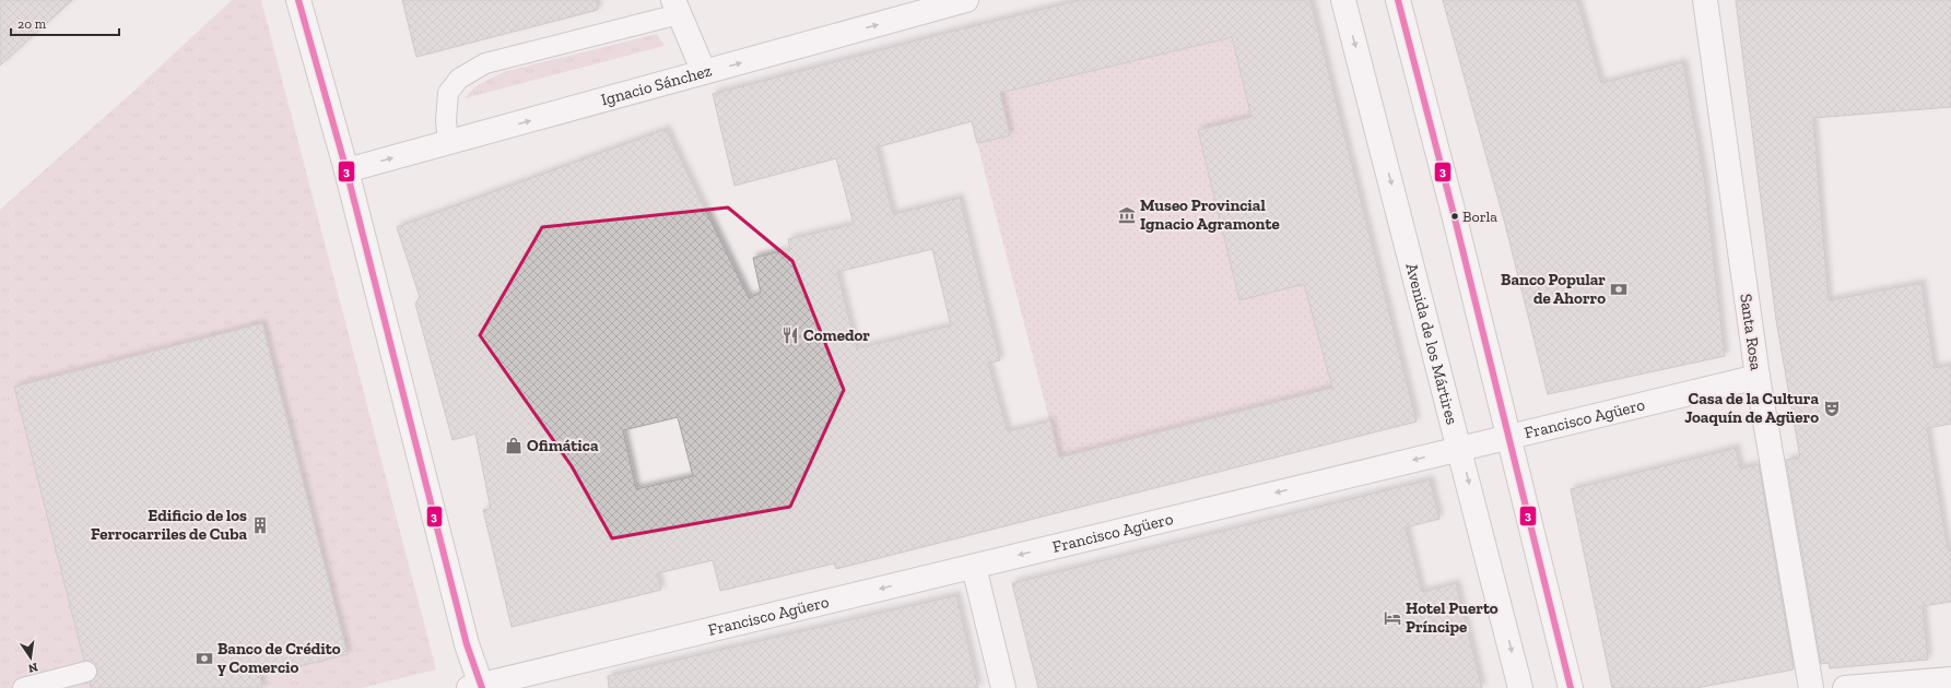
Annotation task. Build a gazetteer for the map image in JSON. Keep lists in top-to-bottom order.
{
  "streets": {
    "street": [
      "Ignacio Sánchez",
      "Santa Rosa",
      "Avenida de los Mártires",
      "Francisco Agüero"
    ]
  },
  "crossings": [
    ["Santa Rosa", "Francisco Agüero"],
    ["Avenida de los Mártires", "Francisco Agüero"]
  ],
  "one_way": ["Ignacio Sánchez", "Francisco Agüero"],
  "places": {
    "museum": ["Museo Provincial Ignacio Agramonte"],
    "other": ["Borla"],
    "bank": ["Banco Popular de Ahorro", "Banco de Crédito y Comercio"],
    "restaurant": ["Comedor"],
    "theatre": ["Casa de la Cultura Joaquín de Agüero"],
    "shop": ["Ofimática"],
    "building": ["Edificio de los Ferrocarriles de Cuba"],
    "hotel": ["Hotel Puerto Príncipe"]
  },
  "lines": ["transit line 3"],
  "scale_bar": "20 m",
  "north": "bottom"
}
